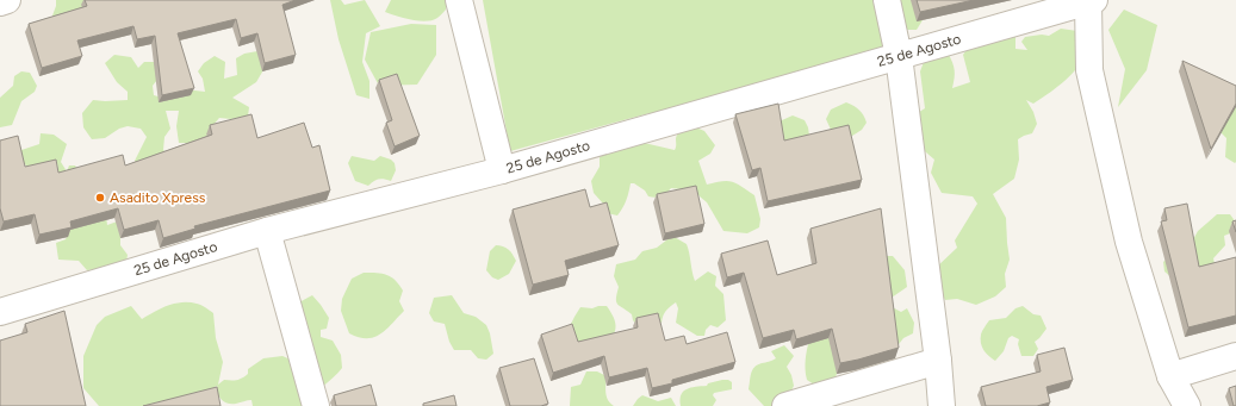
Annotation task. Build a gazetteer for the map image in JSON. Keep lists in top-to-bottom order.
{
  "streets": {
    "street": ["25 de Agosto"]
  },
  "places": ["Asadito Xpress"]
}
